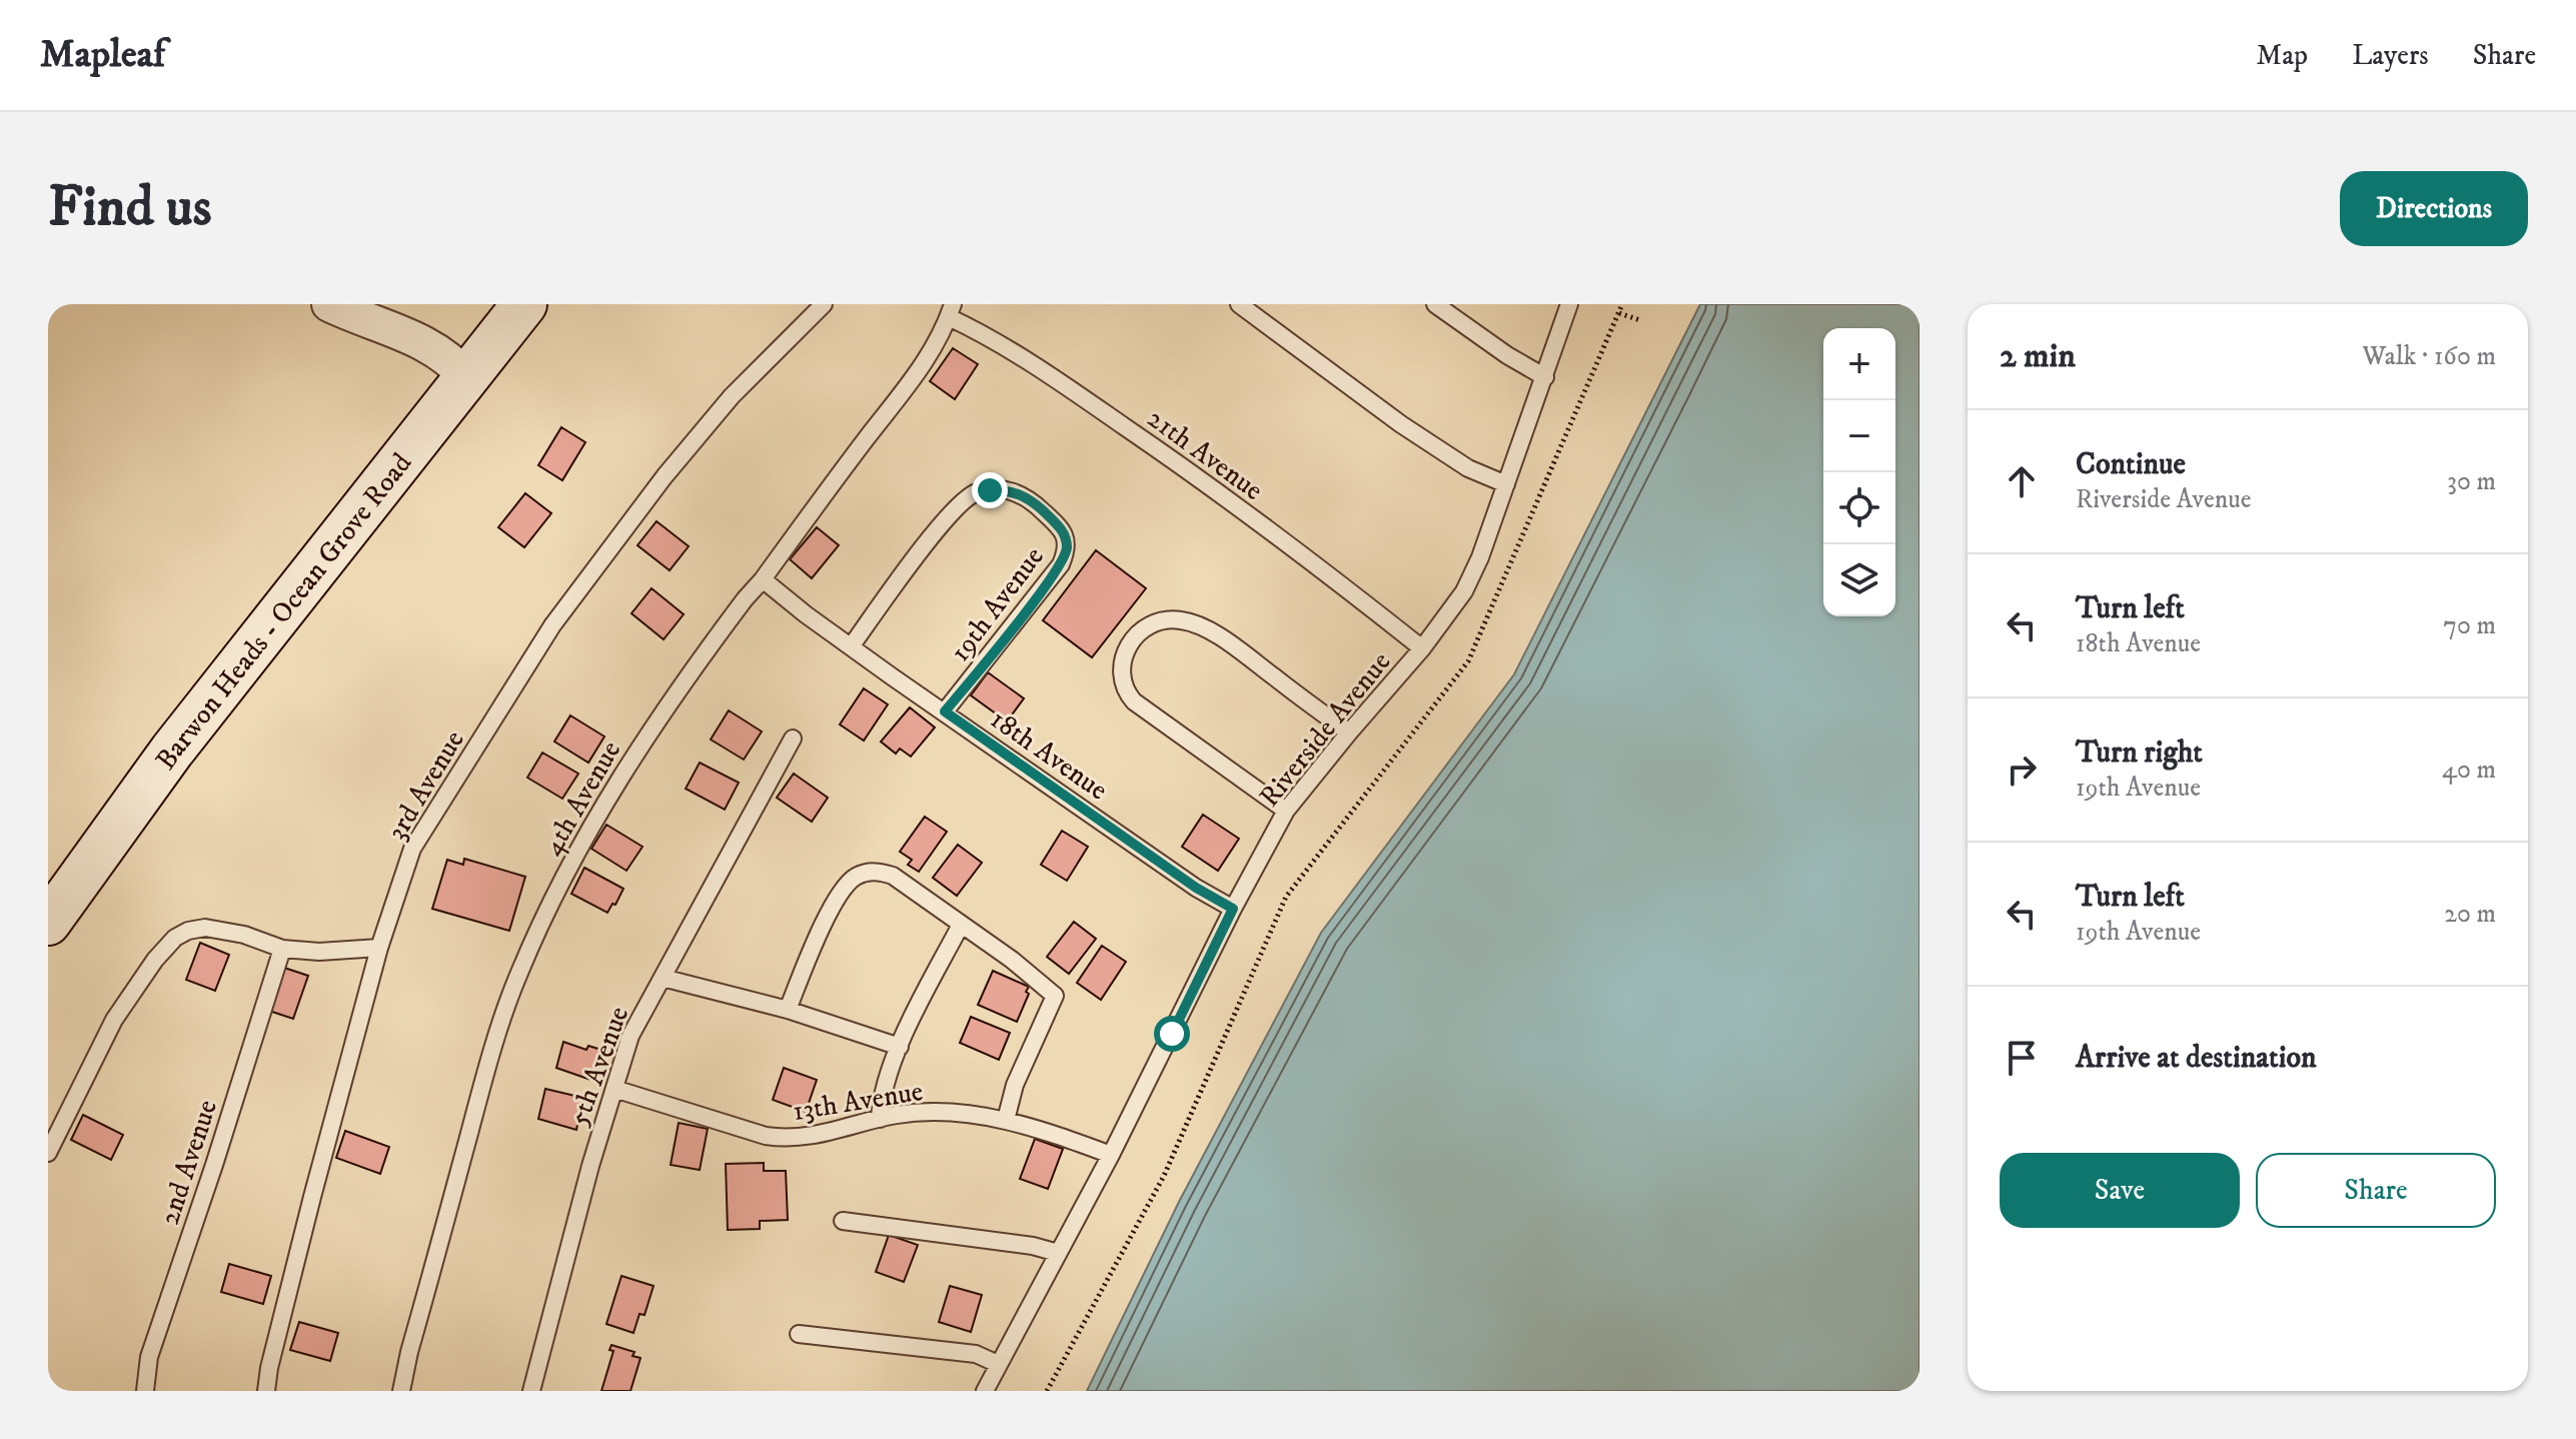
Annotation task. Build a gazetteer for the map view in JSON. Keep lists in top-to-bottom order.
{
  "streets": {
    "main road": ["Barwon Heads - Ocean Grove Road"],
    "lane": [
      "21th Avenue",
      "19th Avenue",
      "Riverside Avenue",
      "18th Avenue",
      "3rd Avenue",
      "4th Avenue",
      "5th Avenue",
      "13th Avenue",
      "2nd Avenue"
    ]
  },
  "crossings": [
    ["21th Avenue", "Riverside Avenue"],
    ["21th Avenue", "4th Avenue"],
    ["19th Avenue", "18th Avenue"],
    ["Riverside Avenue", "18th Avenue"],
    ["Riverside Avenue", "13th Avenue"],
    ["18th Avenue", "4th Avenue"],
    ["5th Avenue", "13th Avenue"]
  ],
  "page": {
    "header": "Mapleaf",
    "nav": ["Map", "Layers", "Share"],
    "buttons": [
      "Directions",
      ["Save", "Share"]
    ],
    "title": "Find us",
    "heading": ["2 min", "Walk · 160 m"],
    "map_buttons": ["+", "−"],
    "list": [
      ["Continue", "Riverside Avenue", "30 m"],
      ["Turn left", "18th Avenue", "70 m"],
      ["Turn right", "19th Avenue", "40 m"],
      ["Turn left", "19th Avenue", "20 m"],
      "Arrive at destination"
    ]
  }
}
